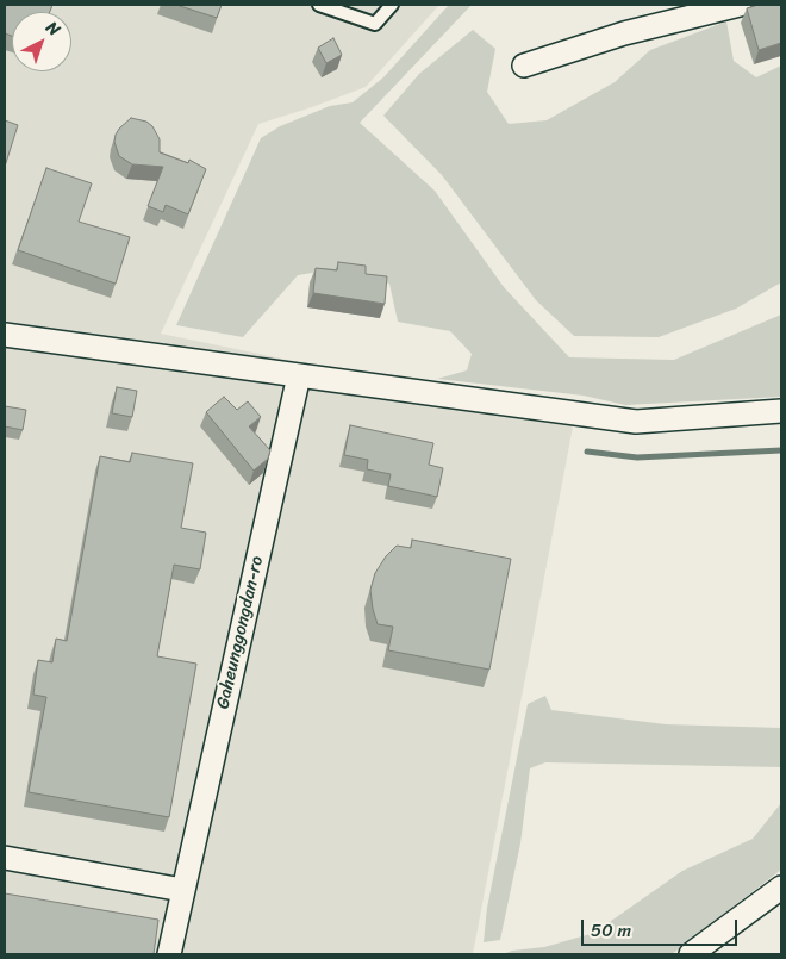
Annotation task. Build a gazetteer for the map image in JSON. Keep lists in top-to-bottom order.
{
  "streets": {
    "street": ["Gaheunggongdan-ro"]
  },
  "scale_bar": "50 m",
  "north": "top right"
}
